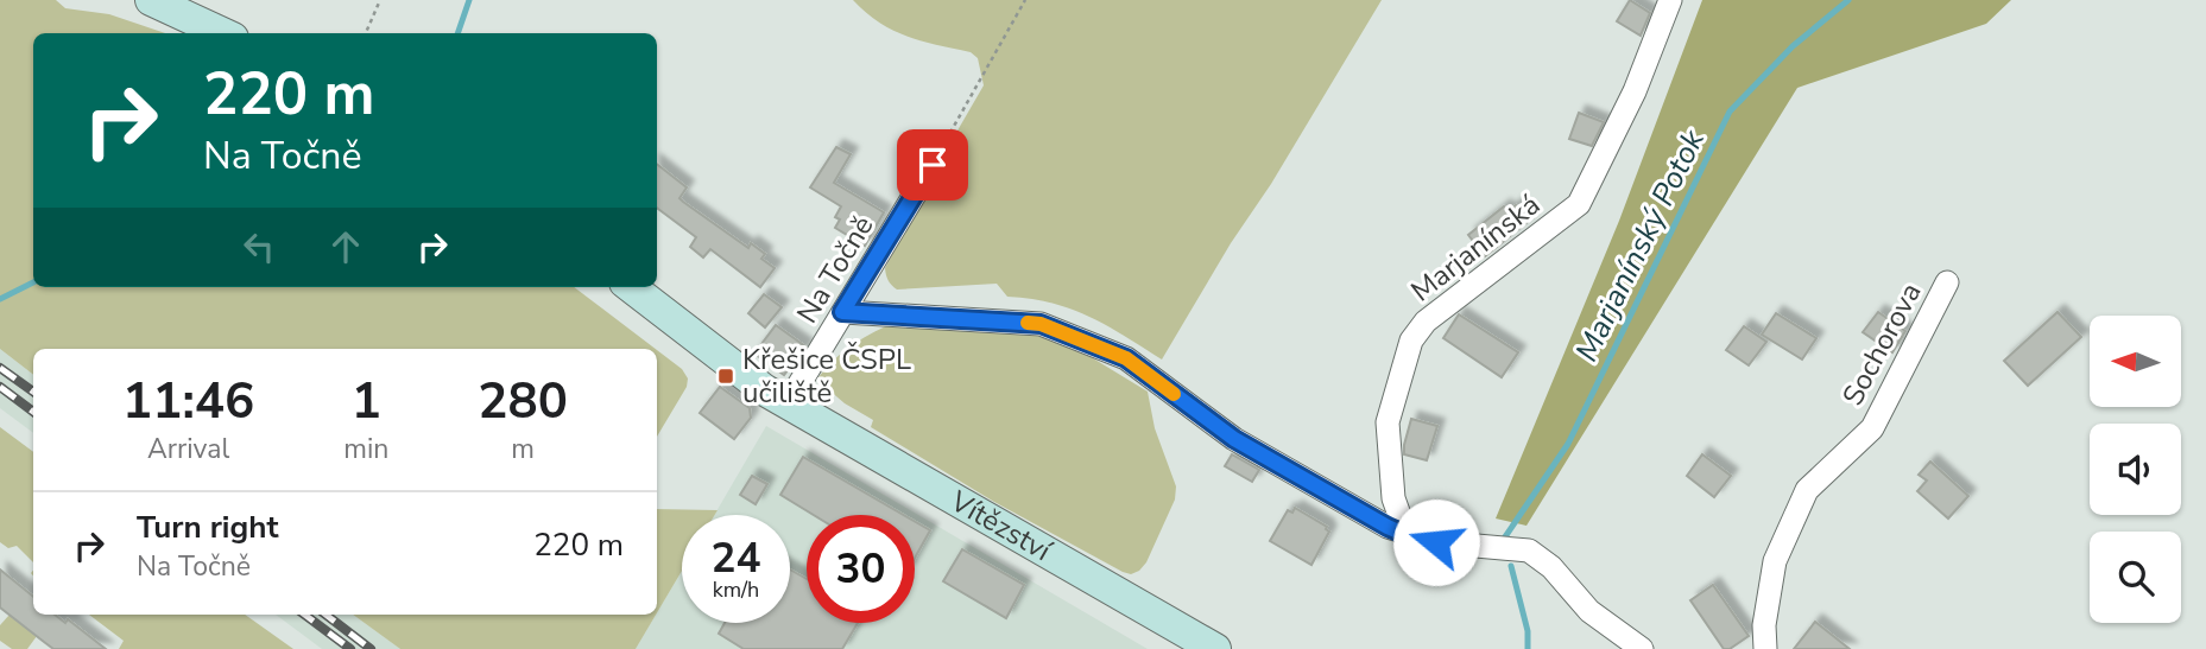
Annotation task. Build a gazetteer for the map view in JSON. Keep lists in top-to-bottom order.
{
  "streets": {
    "main road": ["Vítězství"],
    "street": ["Marjanínská", "Na Točně", "Sochorova"]
  },
  "crossings": [
    ["Na Točně", "Vítězství"]
  ],
  "water": ["Marjanínský Potok"],
  "places": {
    "transit": ["Křešice ČSPL učiliště"]
  },
  "north": "left",
  "page": {
    "turn": ["220 m", "Na Točně"],
    "eta": [
      "11:46",
      "Arrival",
      "1",
      "min",
      "280",
      "m"
    ],
    "list": [
      {
        "name": "Turn right",
        "note": "Na Točně",
        "value": "220 m"
      }
    ],
    "speed": "24 km/h",
    "limit": "30"
  }
}
